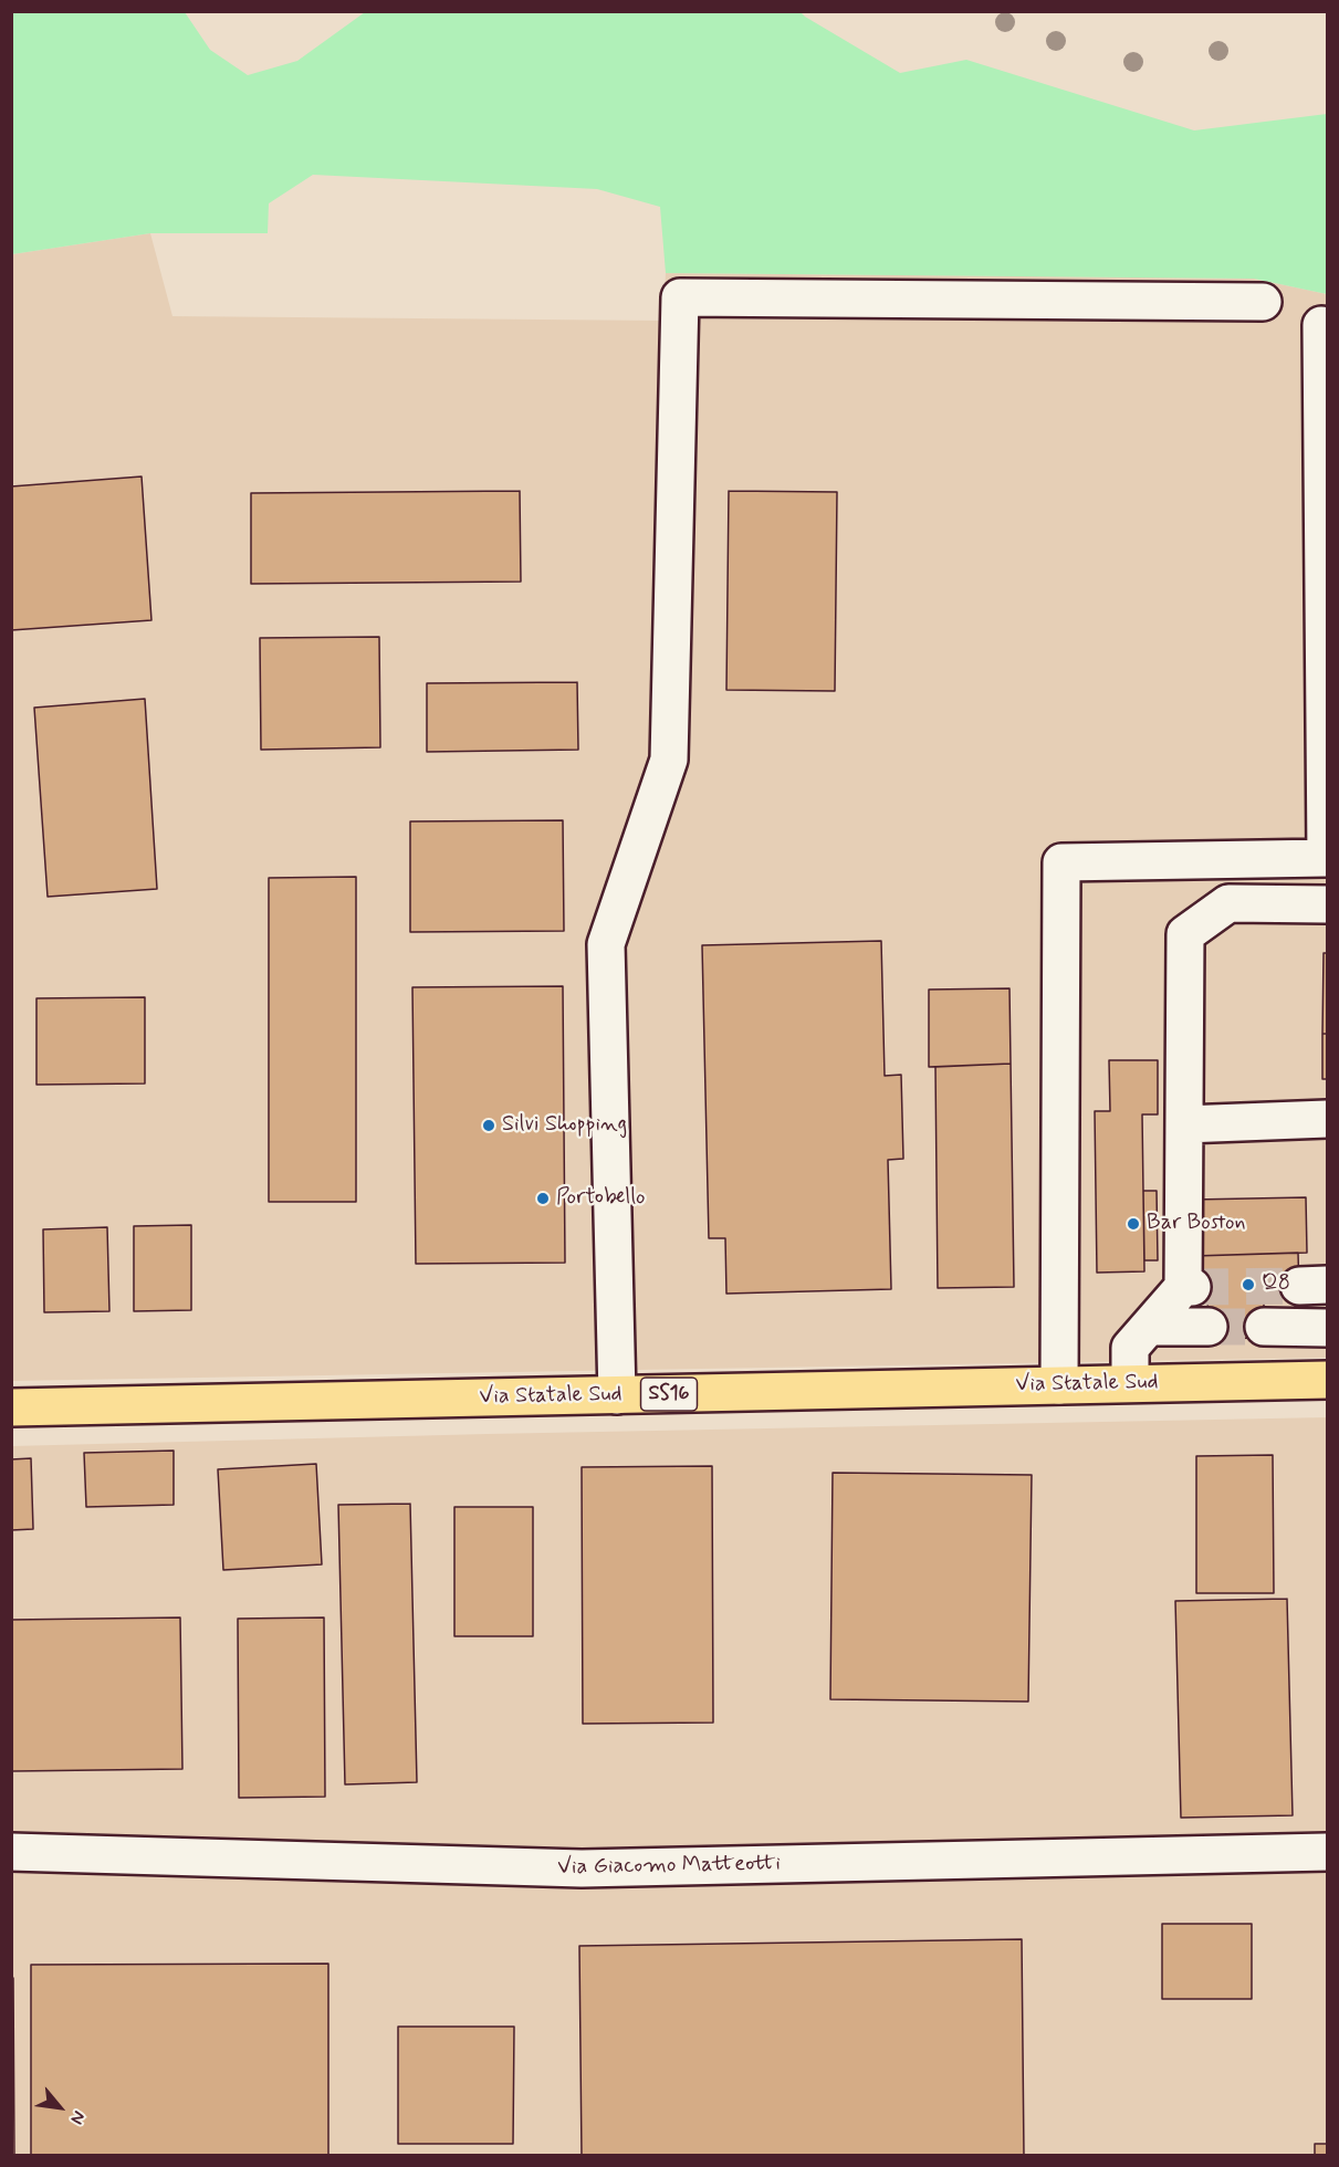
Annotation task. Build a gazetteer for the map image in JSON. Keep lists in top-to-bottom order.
{
  "streets": {
    "main road": ["Via Statale Sud", "SS16"],
    "street": ["Via Giacomo Matteotti"]
  },
  "places": [
    "Silvi Shopping",
    "Portobello",
    "Bar Boston",
    "Q8"
  ],
  "north": "bottom right"
}
